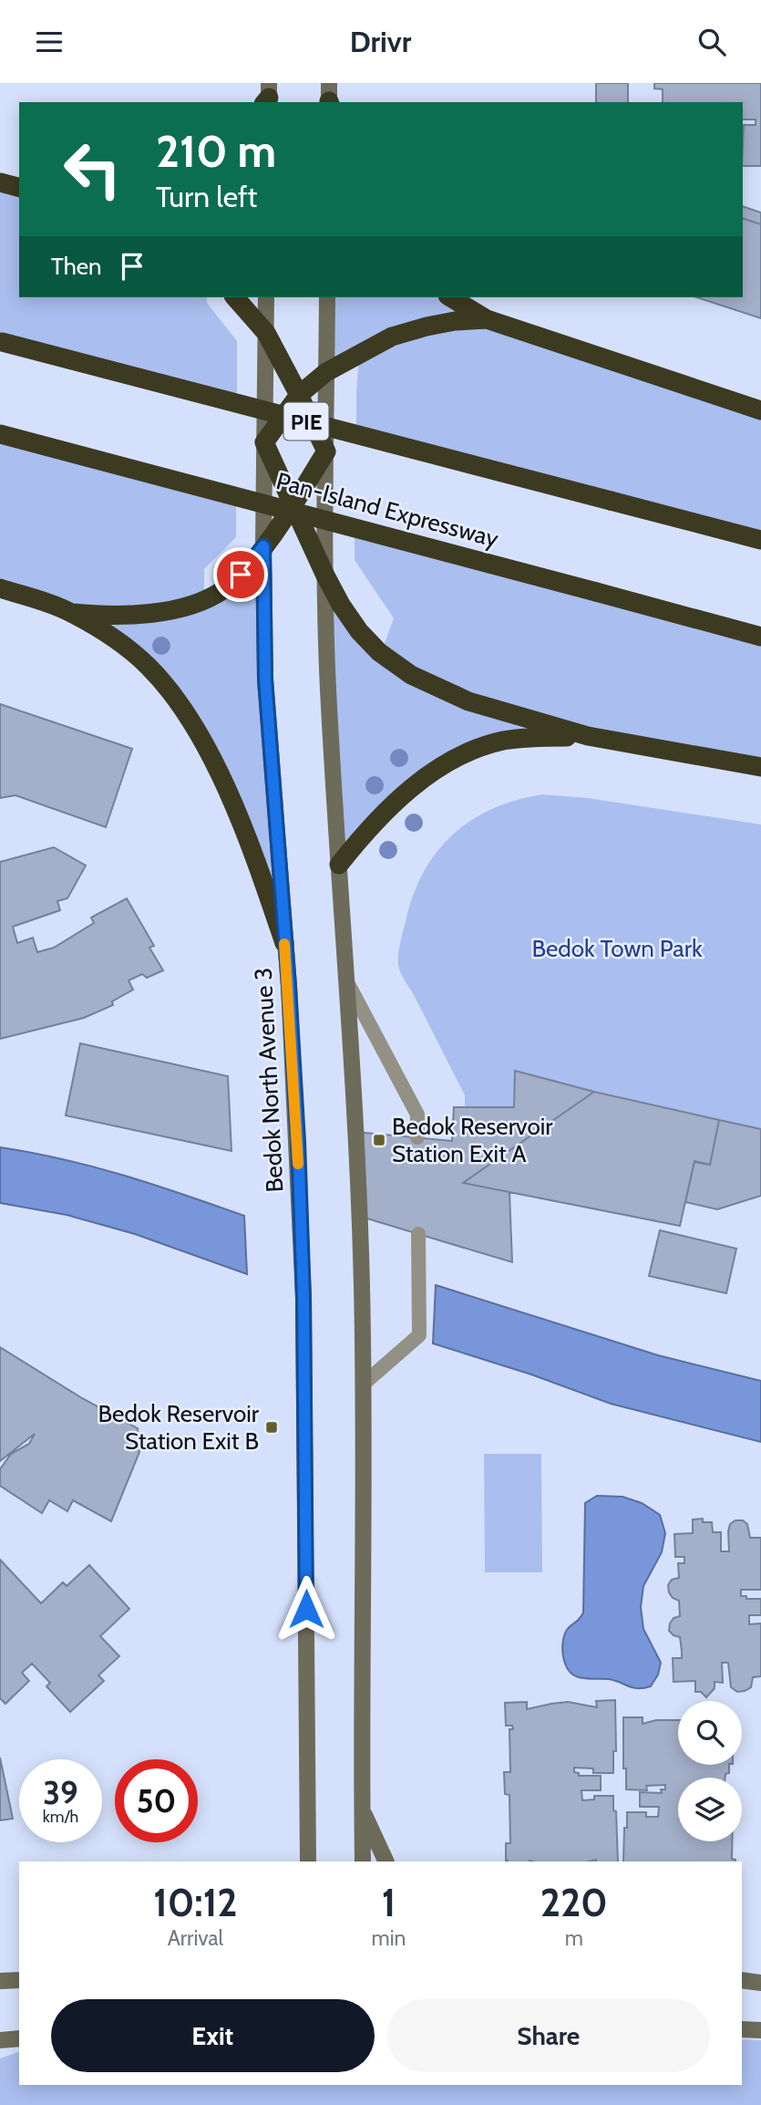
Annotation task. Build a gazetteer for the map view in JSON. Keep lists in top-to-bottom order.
{
  "streets": {
    "highway": ["PIE", "Pan-Island Expressway"],
    "main road": ["Bedok North Avenue 3"]
  },
  "parks": ["Bedok Town Park"],
  "places": {
    "transit": ["Bedok Reservoir Station Exit A", "Bedok Reservoir Station Exit B"]
  },
  "page": {
    "header": "Drivr",
    "turn": ["210 m", "Turn left"],
    "then": "Then",
    "speed": "39 km/h",
    "limit": "50",
    "eta": [
      "10:12",
      "Arrival",
      "1",
      "min",
      "220",
      "m"
    ],
    "buttons": ["Exit", "Share"]
  }
}
